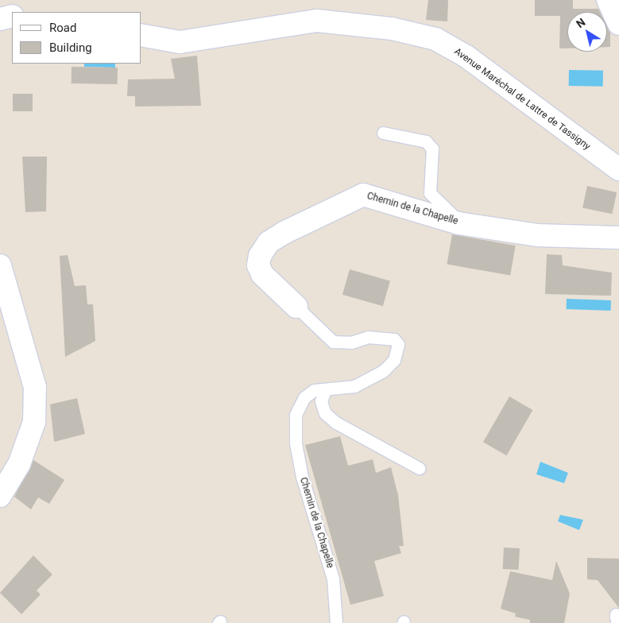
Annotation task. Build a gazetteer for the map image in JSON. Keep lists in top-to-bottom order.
{
  "streets": {
    "street": ["Avenue Maréchal de Lattre de Tassigny", "Chemin de la Chapelle"]
  },
  "legend": ["Road", "Building"],
  "north": "top left"
}
